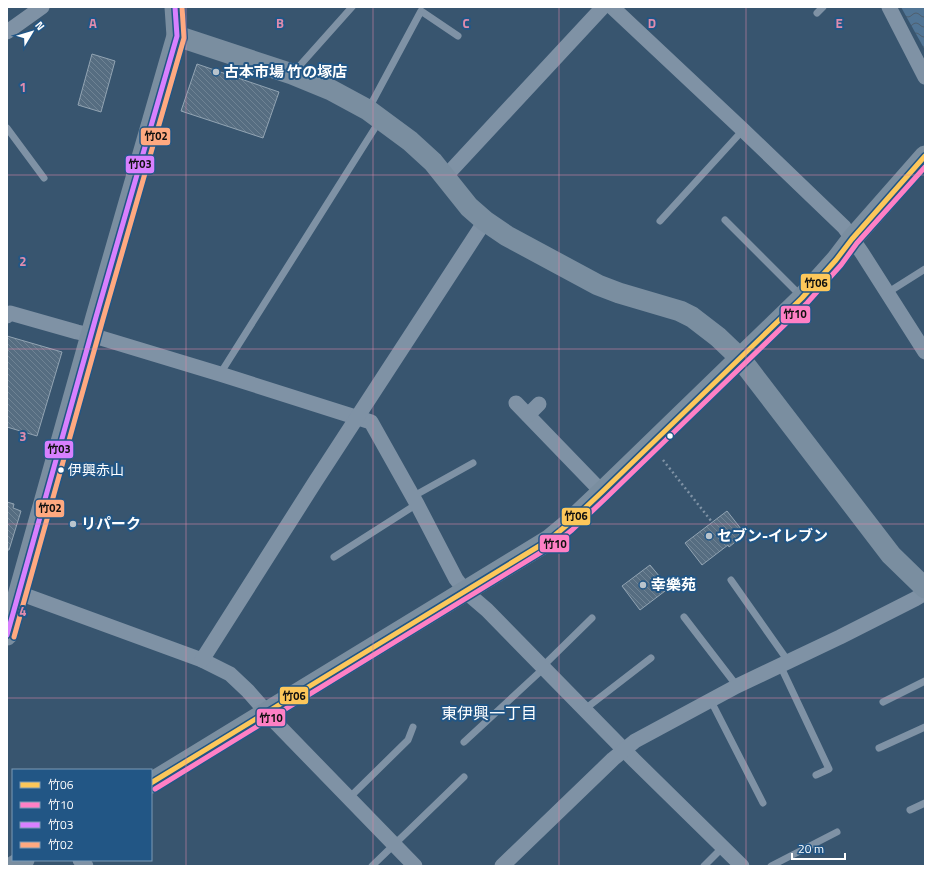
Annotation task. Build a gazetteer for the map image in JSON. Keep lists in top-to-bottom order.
{
  "districts": ["東伊興一丁目"],
  "places": [
    "古本市場 竹の塚店",
    "伊興赤山",
    "リパーク",
    "セブン-イレブン",
    "幸樂苑"
  ],
  "lines": [
    "transit line 竹03",
    "transit line 竹02",
    "transit line 竹06",
    "transit line 竹10"
  ],
  "legend": [
    "竹06",
    "竹10",
    "竹03",
    "竹02"
  ],
  "scale_bar": "20 m",
  "north": "top right",
  "grid": {
    "columns": [
      "A",
      "B",
      "C",
      "D",
      "E"
    ],
    "rows": [
      "1",
      "2",
      "3",
      "4"
    ]
  }
}
